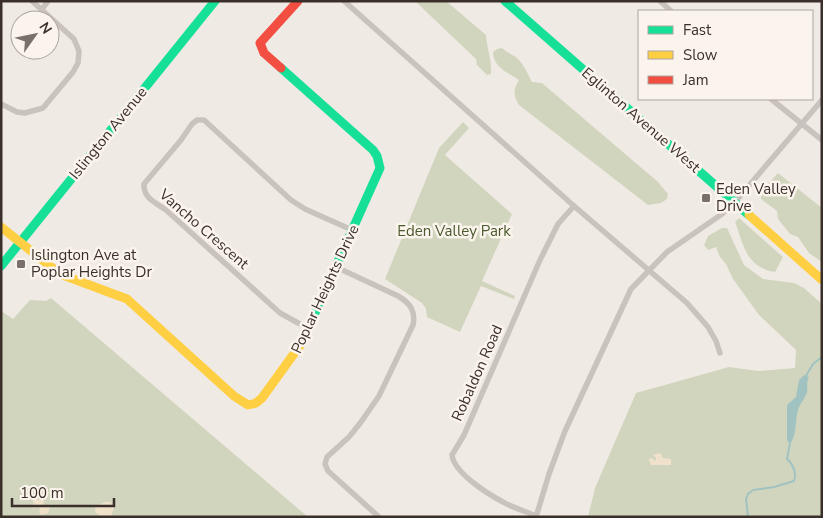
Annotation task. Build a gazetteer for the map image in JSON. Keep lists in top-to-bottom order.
{
  "streets": {
    "street": [
      "Eglinton Avenue West",
      "Islington Avenue",
      "Vancho Crescent",
      "Poplar Heights Drive",
      "Robaldon Road"
    ]
  },
  "crossings": [
    ["Islington Avenue", "Poplar Heights Drive"],
    ["Vancho Crescent", "Poplar Heights Drive"]
  ],
  "parks": ["Eden Valley Park"],
  "places": {
    "transit": ["Eden Valley Drive", "Islington Ave at Poplar Heights Dr"]
  },
  "legend": ["Fast", "Slow", "Jam"],
  "scale_bar": "100 m",
  "north": "top right"
}
